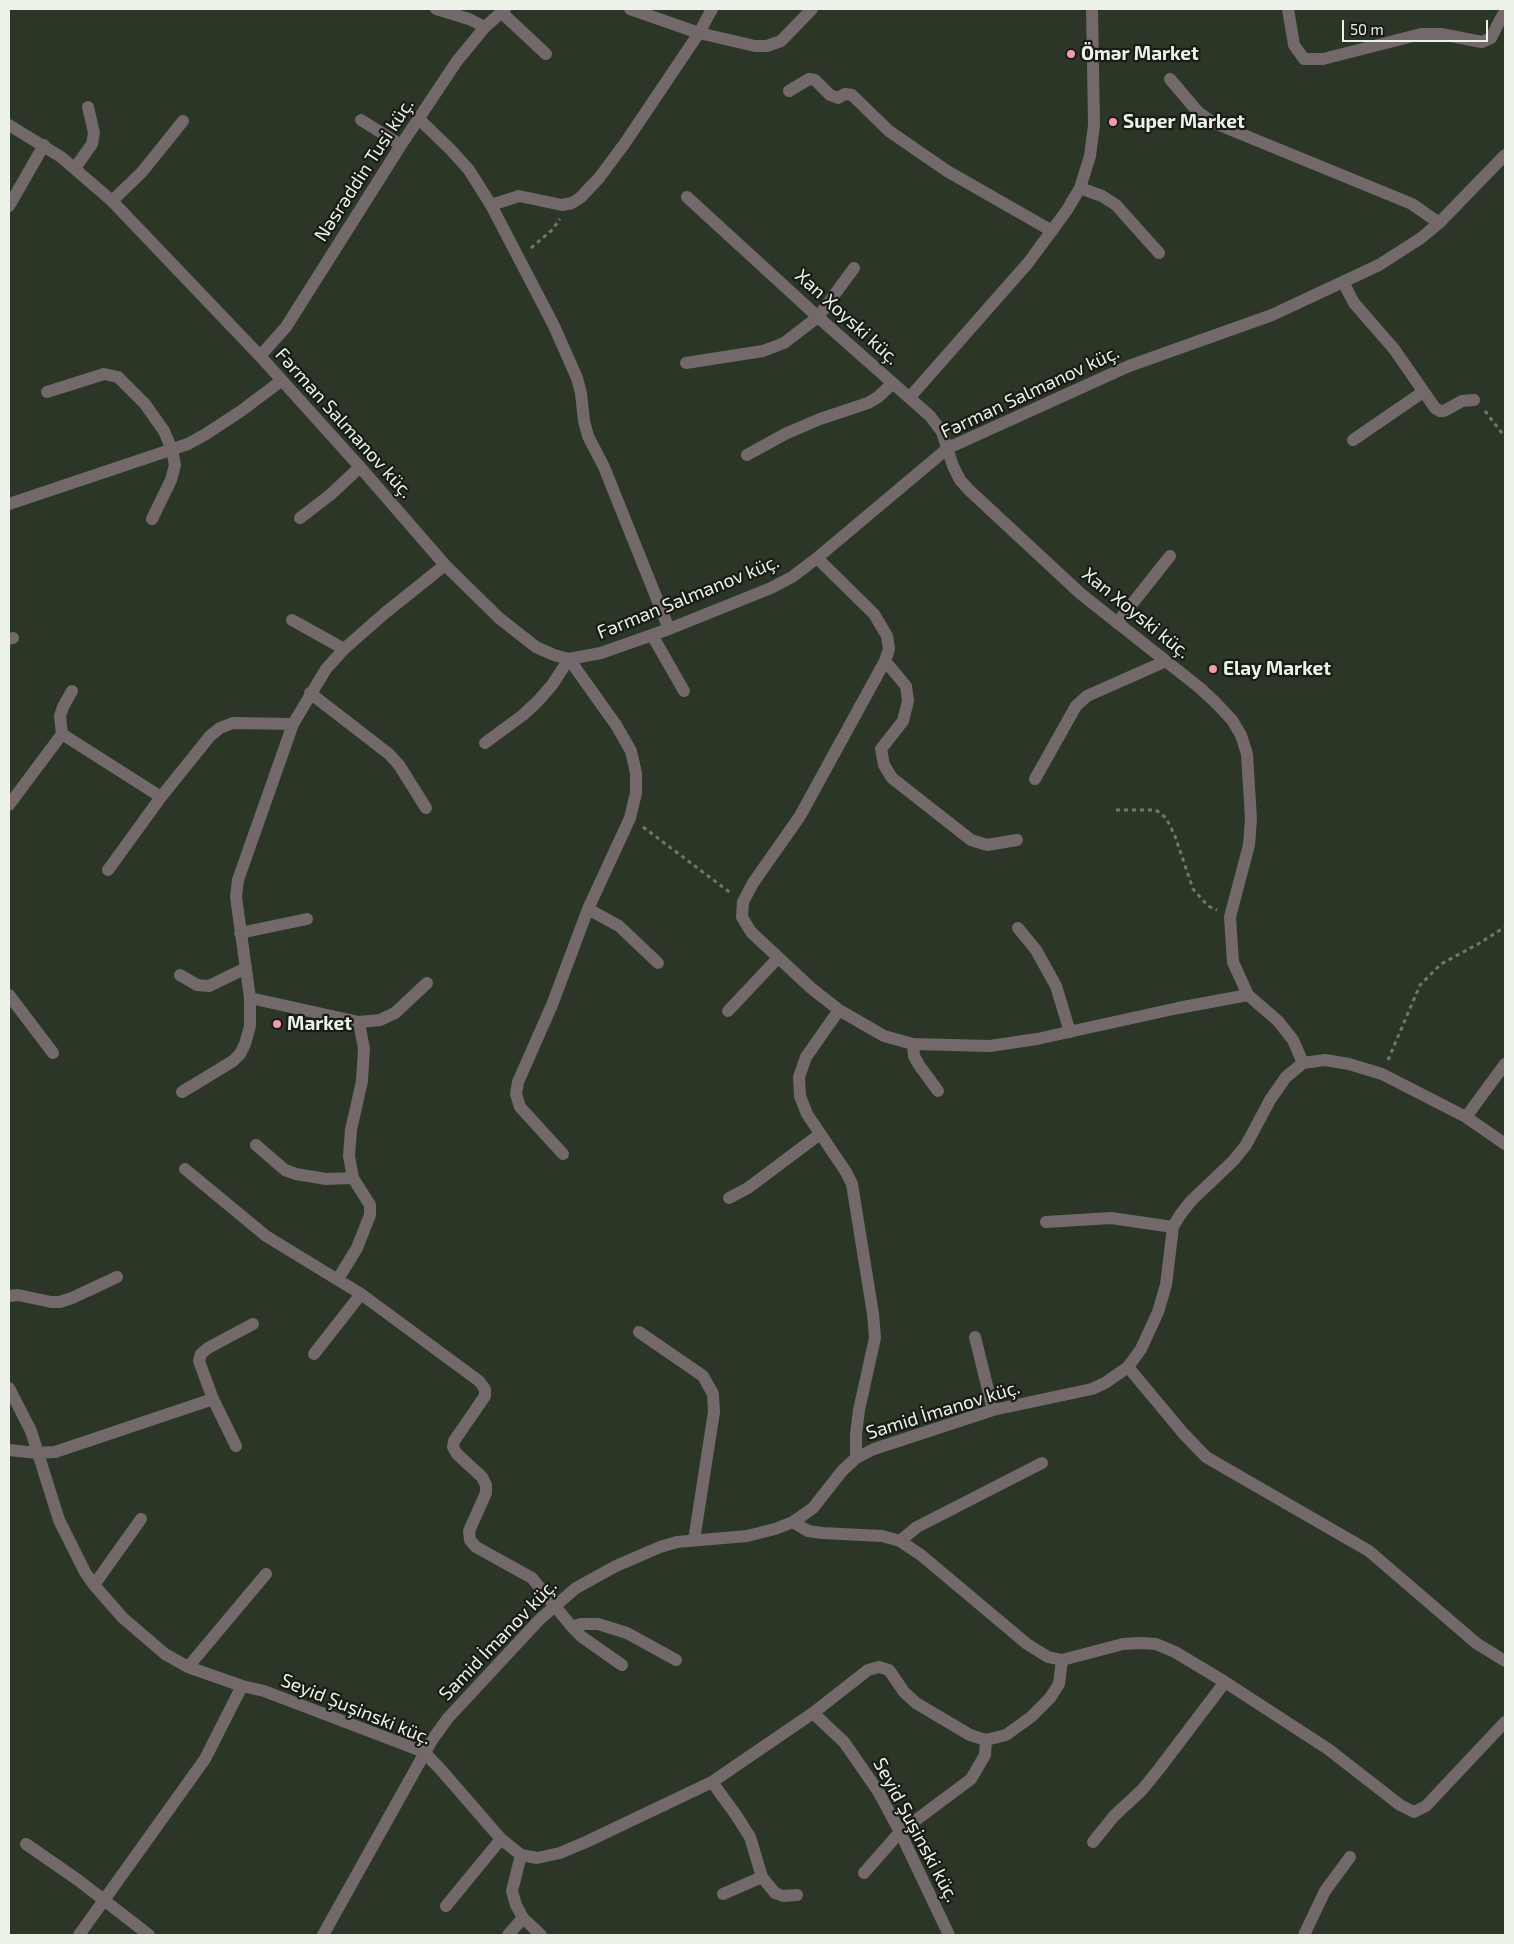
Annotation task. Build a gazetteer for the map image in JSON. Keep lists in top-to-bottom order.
{
  "streets": {
    "street": [
      "Nəsrəddin Tusi küç.",
      "Xan Xoyski küç.",
      "Fərman Salmanov küç.",
      "Samid İmanov küç.",
      "Seyid Şuşinski küç."
    ]
  },
  "crossings": [
    ["Nəsrəddin Tusi küç.", "Fərman Salmanov küç."],
    ["Xan Xoyski küç.", "Fərman Salmanov küç."],
    ["Xan Xoyski küç.", "Samid İmanov küç."],
    ["Samid İmanov küç.", "Seyid Şuşinski küç."]
  ],
  "places": [
    "Ömər Market",
    "Super Market",
    "Elay Market",
    "Market"
  ],
  "scale_bar": "50 m"
}
